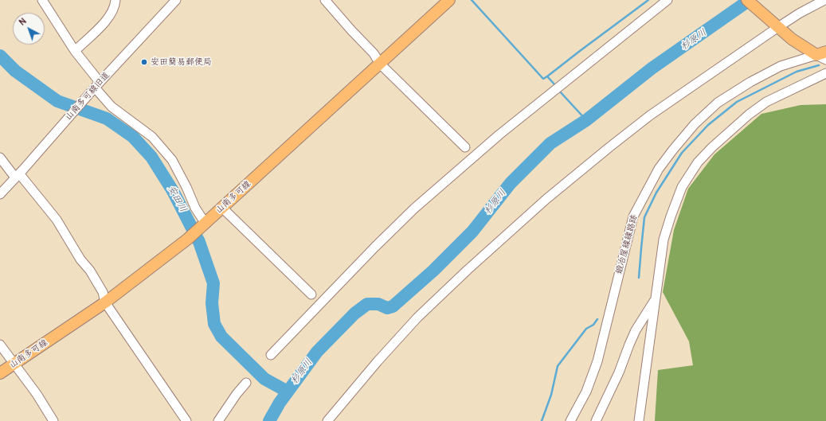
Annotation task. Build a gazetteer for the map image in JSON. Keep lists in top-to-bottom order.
{
  "streets": {
    "main road": ["山南多可線"],
    "street": ["山南多可線旧道", "鍛冶屋線線路跡"]
  },
  "water": ["杉原川", "安田川"],
  "places": ["安田簡易郵便局"],
  "north": "top left"
}
